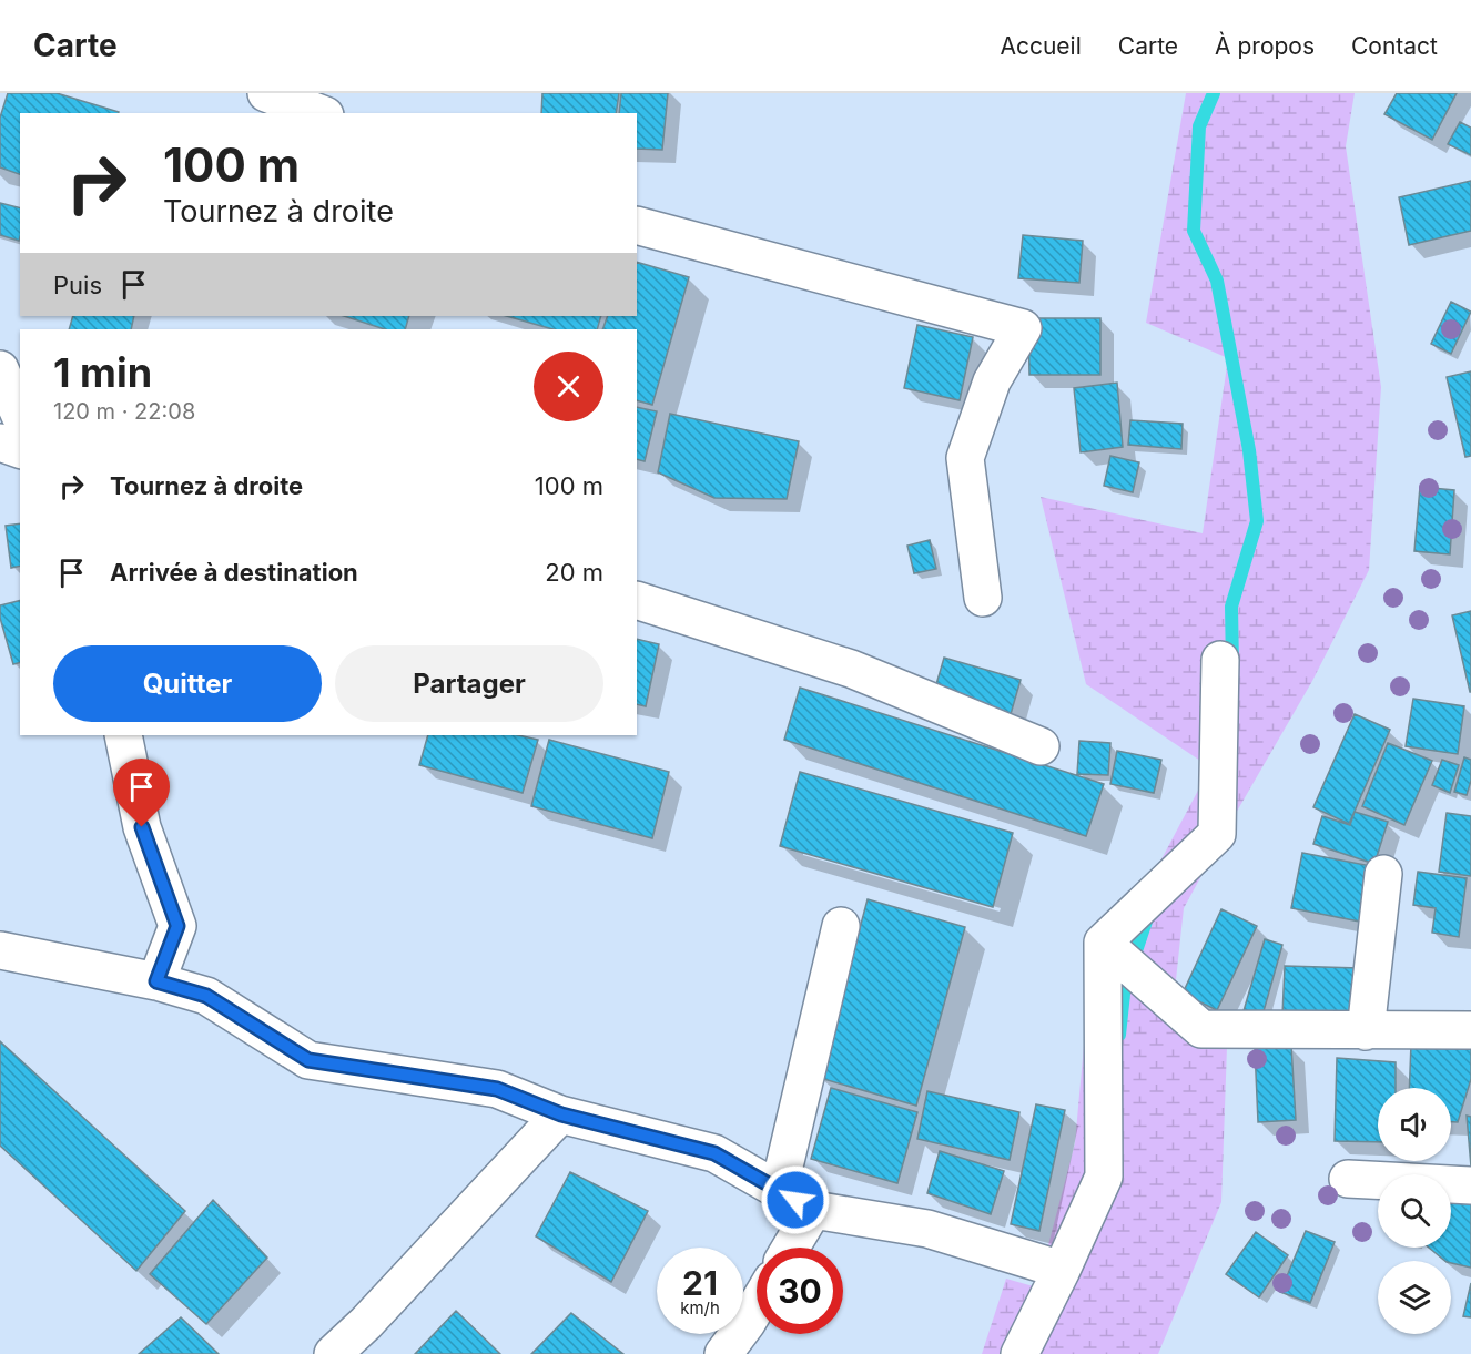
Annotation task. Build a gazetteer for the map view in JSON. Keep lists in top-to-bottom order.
{
  "page": {
    "header": "Carte",
    "nav": [
      "Accueil",
      "Carte",
      "À propos",
      "Contact"
    ],
    "turn": ["100 m", "Tournez à droite"],
    "then": "Puis",
    "heading": ["1 min", "120 m · 22:08"],
    "list": [
      {
        "name": "Tournez à droite",
        "value": "100 m"
      },
      {
        "name": "Arrivée à destination",
        "value": "20 m"
      }
    ],
    "buttons": ["Quitter", "Partager"],
    "speed": "21 km/h",
    "limit": "30"
  }
}
